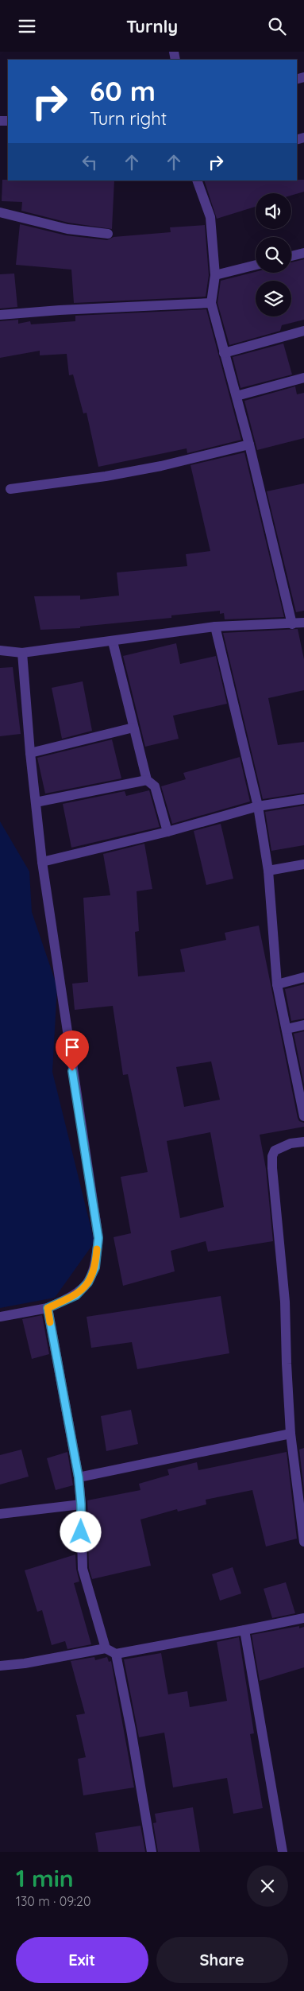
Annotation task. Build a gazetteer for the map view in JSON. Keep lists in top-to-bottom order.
{
  "page": {
    "header": "Turnly",
    "turn": ["60 m", "Turn right"],
    "heading": ["1 min", "130 m · 09:20"],
    "buttons": ["Exit", "Share"]
  }
}
